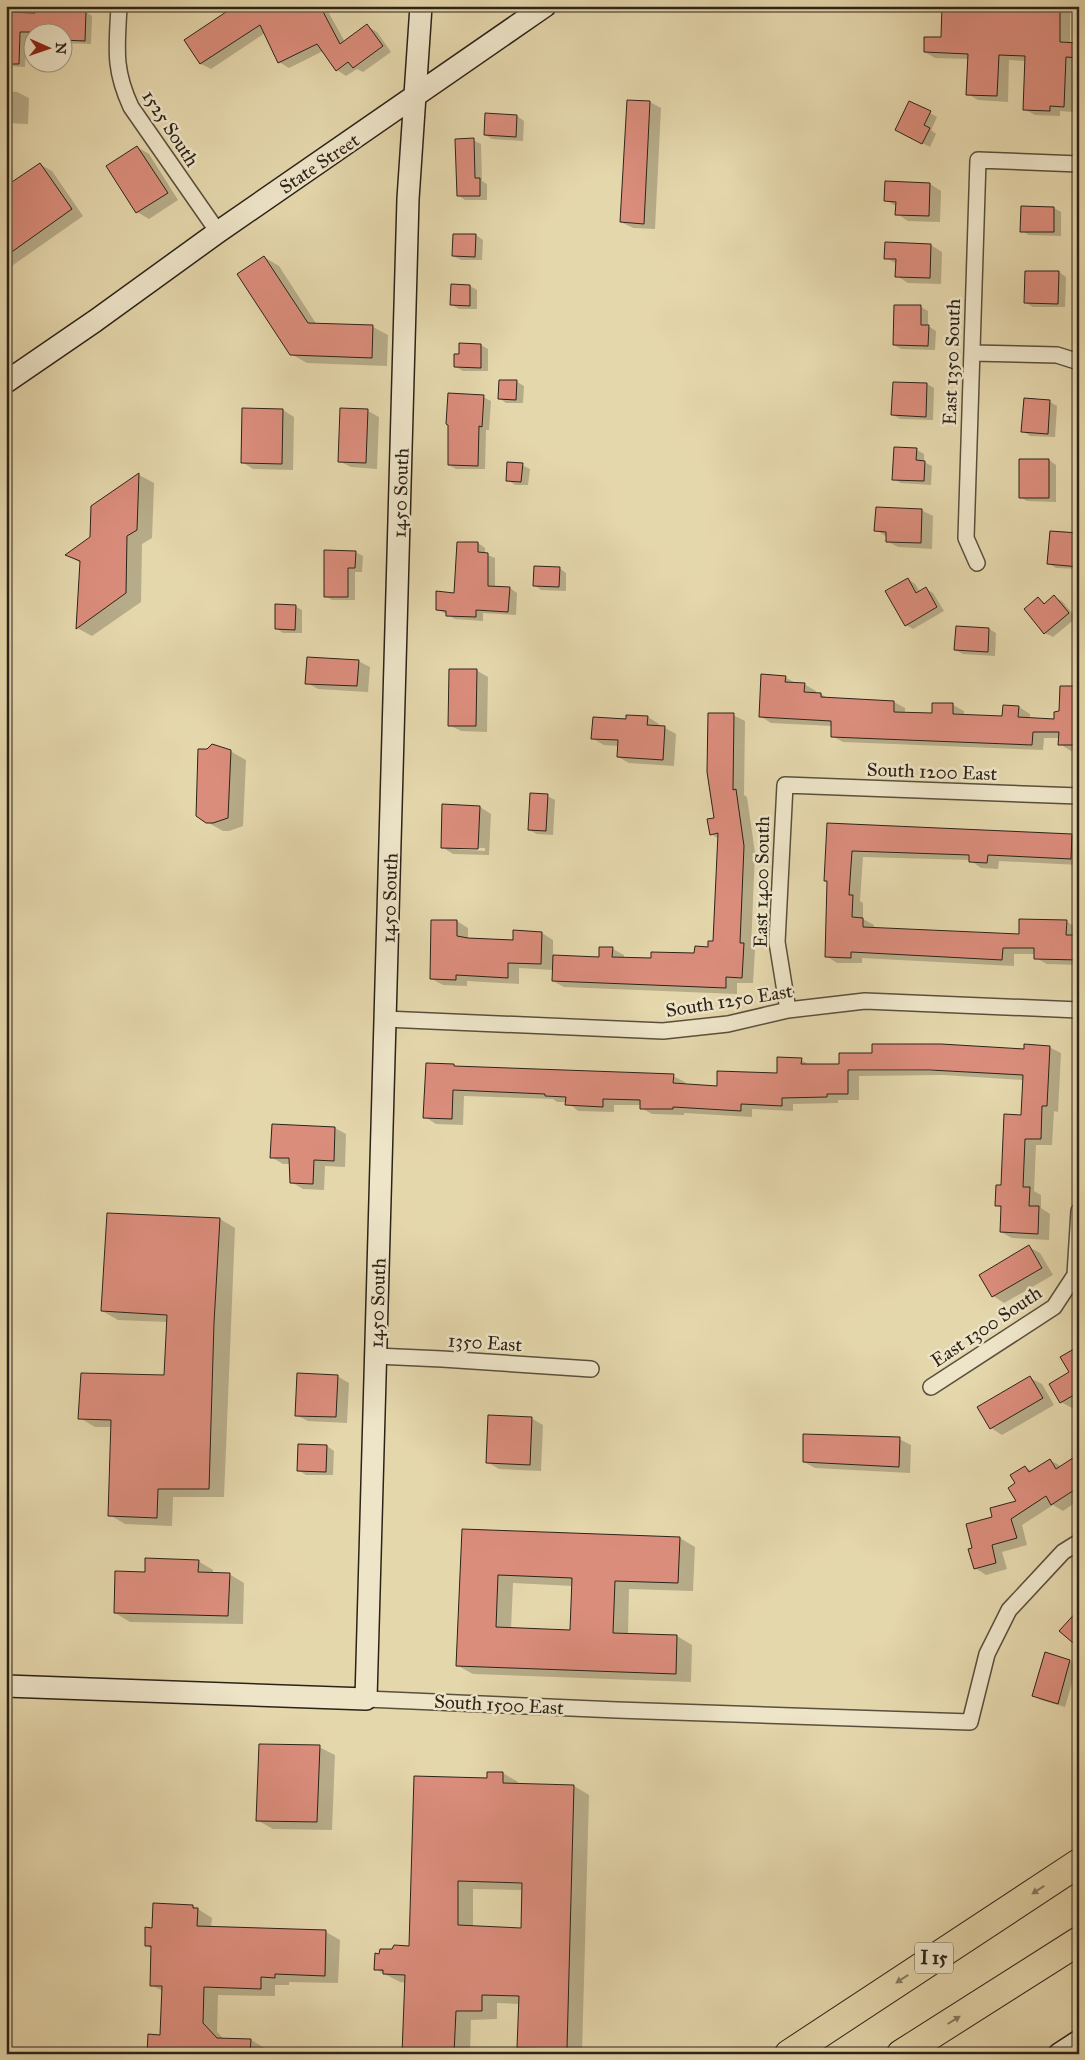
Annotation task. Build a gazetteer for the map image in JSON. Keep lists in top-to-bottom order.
{
  "streets": {
    "highway": ["I 15"],
    "street": [
      "1525 South",
      "State Street",
      "East 1350 South",
      "1450 South",
      "South 1200 East",
      "East 1400 South",
      "South 1250 East",
      "East 1300 South",
      "1350 East",
      "South 1500 East"
    ]
  },
  "crossings": [
    ["1525 South", "State Street"],
    ["State Street", "1450 South"],
    ["1450 South", "South 1250 East"],
    ["1450 South", "1350 East"],
    ["1450 South", "South 1500 East"],
    ["South 1200 East", "East 1400 South"],
    ["East 1400 South", "South 1250 East"]
  ],
  "north": "right"
}
